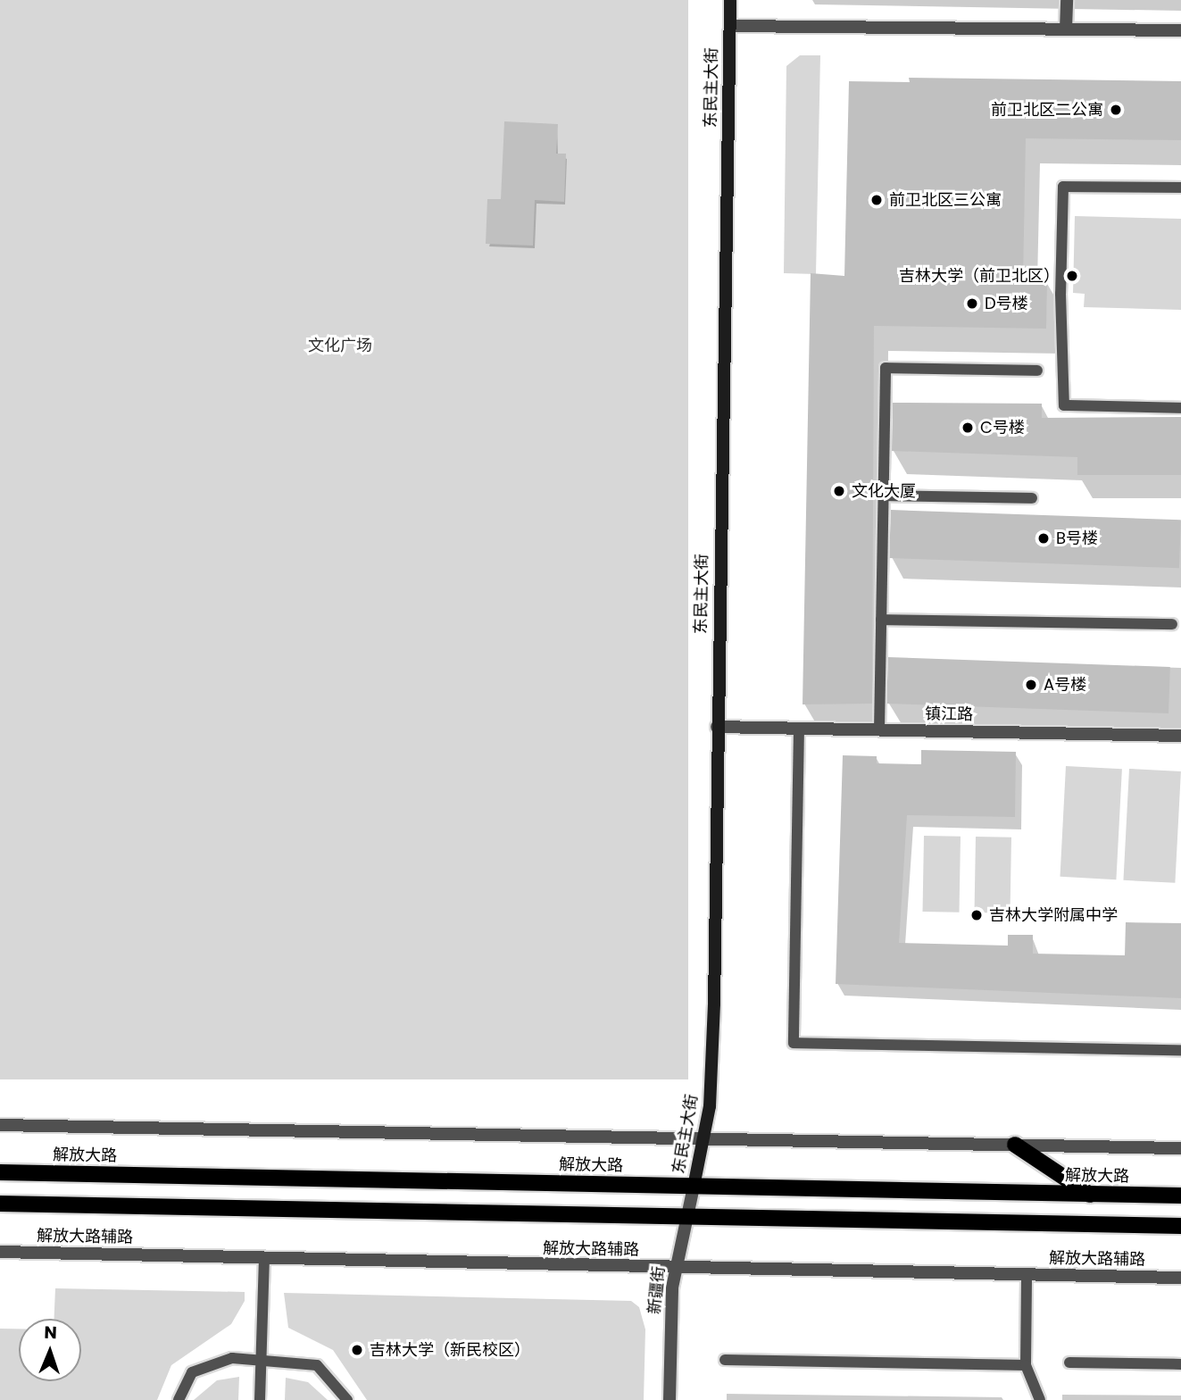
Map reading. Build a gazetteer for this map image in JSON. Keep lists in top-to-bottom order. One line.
{"streets":{"main road":["东民主大街","解放大路"],"street":["镇江路","解放大路辅路","新疆街"]},"crossings":[["东民主大街","镇江路"],["东民主大街","解放大路"],["东民主大街","新疆街"],["解放大路","新疆街"],["解放大路辅路","新疆街"]],"parks":["文化广场"],"places":["前卫北区二公寓","前卫北区三公寓","吉林大学（前卫北区）","D号楼","C号楼","文化大厦","B号楼","A号楼","吉林大学附属中学","吉林大学（新民校区）"],"north":"top"}
